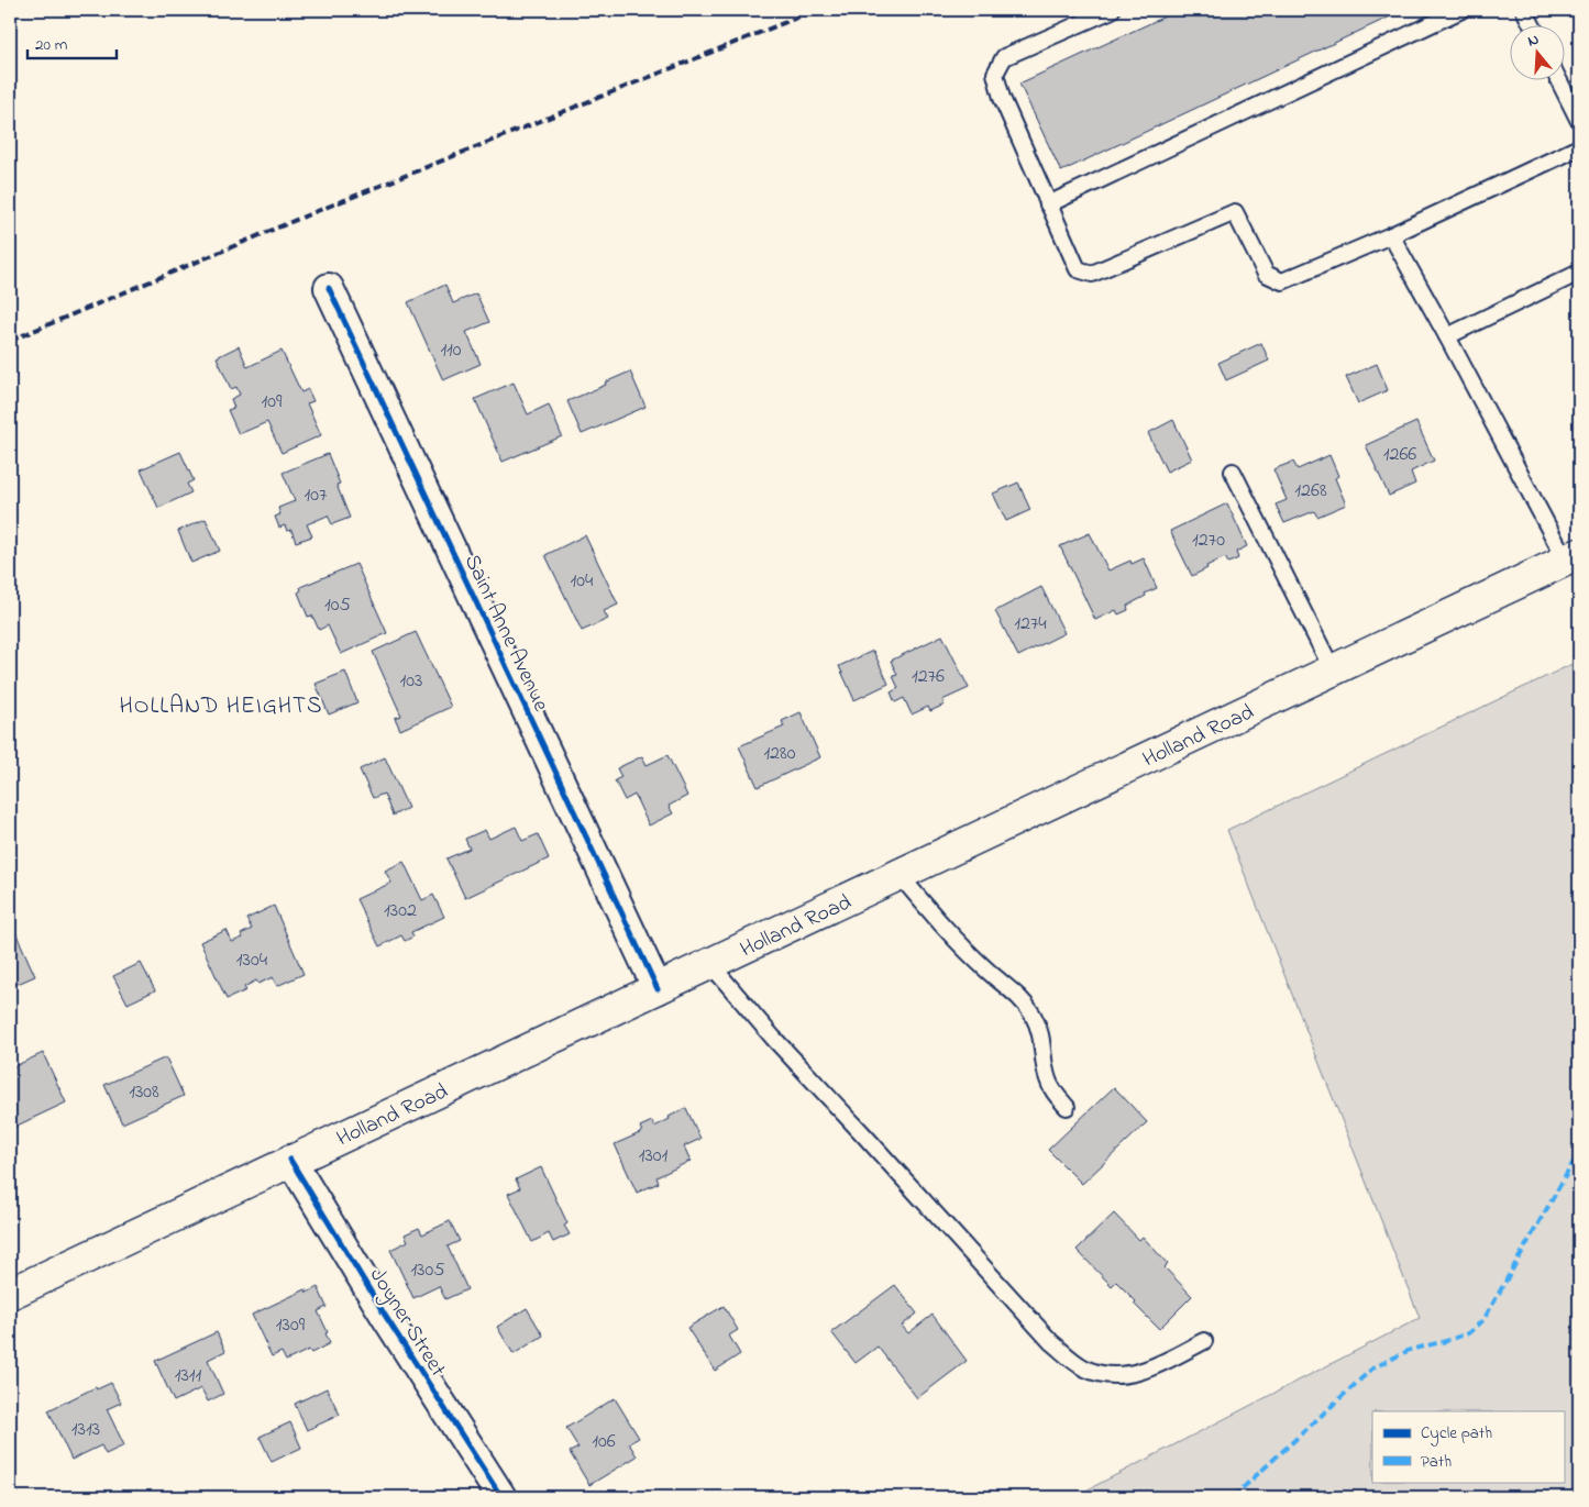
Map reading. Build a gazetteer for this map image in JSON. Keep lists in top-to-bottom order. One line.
{"streets":{"main road":["Holland Road"],"street":["Saint Anne Avenue","Joyner Street"]},"crossings":[["Saint Anne Avenue","Holland Road"],["Holland Road","Joyner Street"]],"districts":["HOLLAND HEIGHTS"],"house_numbers":["110","109","1266","1268","107","1270","104","105","1274","1276","103","1280","1302","1304","1308","1301","1305","1309","1311","1313","106"],"legend":["Cycle path","Path"],"scale_bar":"20 m","north":"top"}
